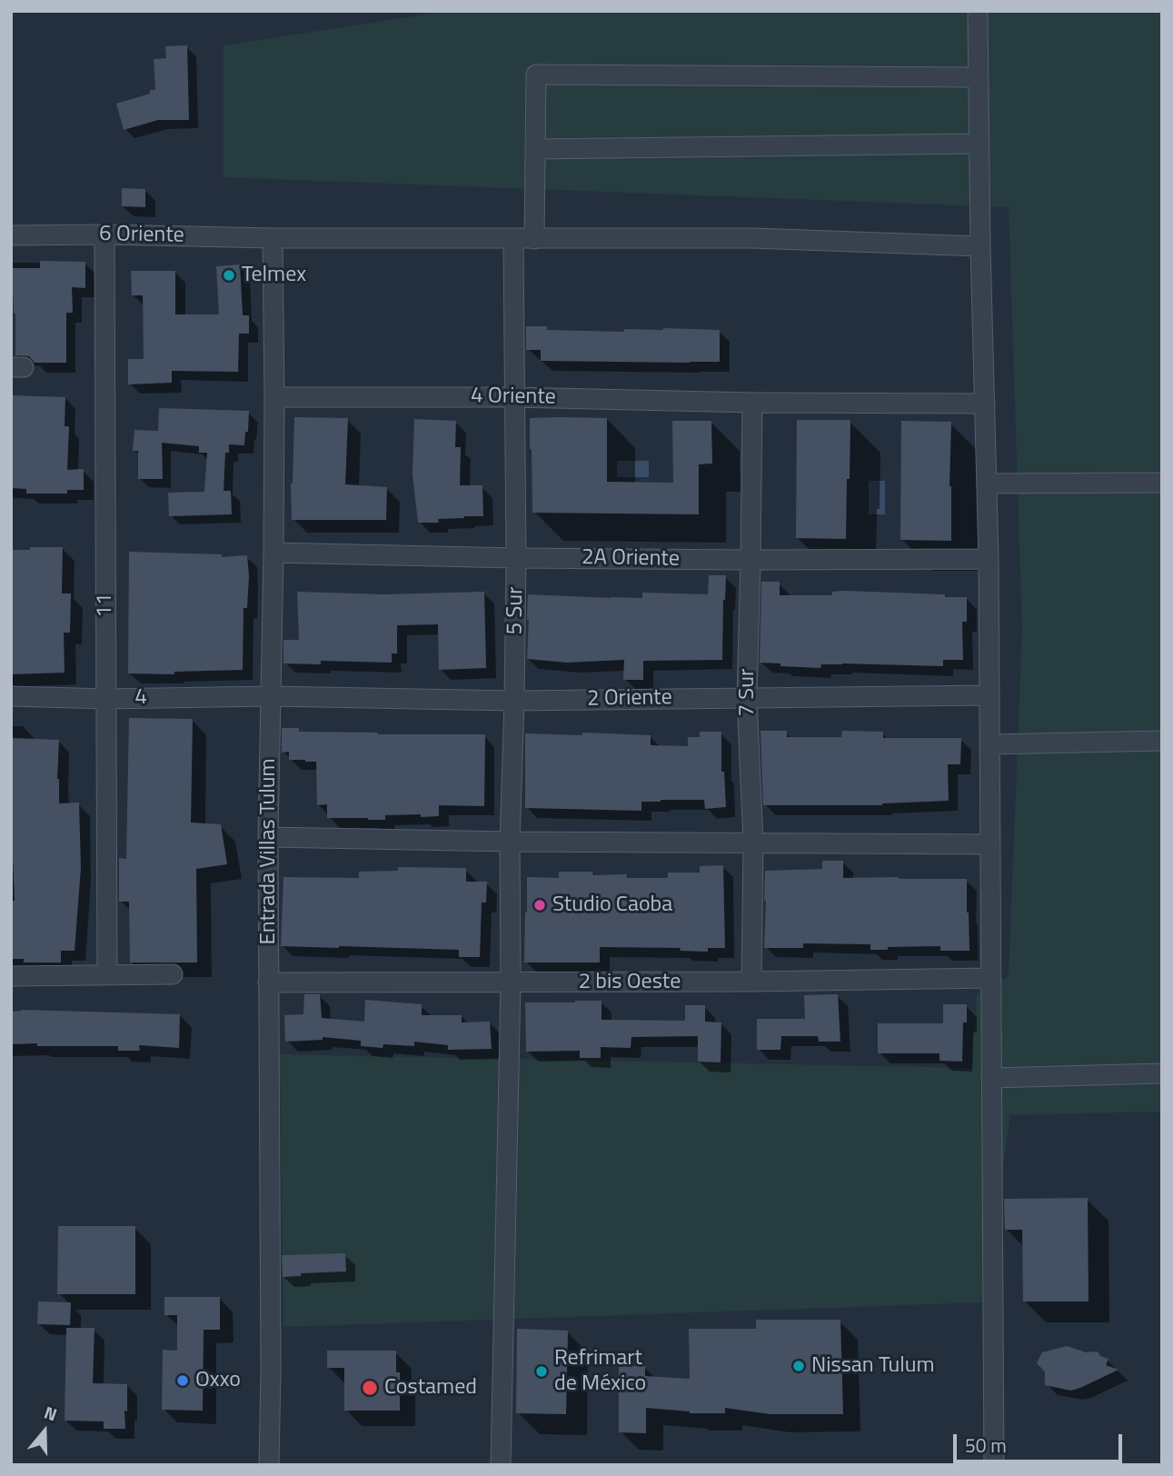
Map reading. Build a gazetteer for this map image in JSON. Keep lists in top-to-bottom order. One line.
{"streets":{"street":["6 Oriente","4 Oriente","2A Oriente","11","5 Sur","7 Sur","4","2 Oriente","Entrada Villas Tulum","2 bis Oeste"]},"crossings":[["6 Oriente","11"],["6 Oriente","5 Sur"],["6 Oriente","Entrada Villas Tulum"],["4 Oriente","5 Sur"],["4 Oriente","7 Sur"],["4 Oriente","Entrada Villas Tulum"],["2A Oriente","5 Sur"],["2A Oriente","7 Sur"],["2A Oriente","Entrada Villas Tulum"],["11","4"],["5 Sur","2 Oriente"],["5 Sur","2 bis Oeste"],["7 Sur","2 Oriente"],["7 Sur","2 bis Oeste"],["4","2 Oriente"],["4","Entrada Villas Tulum"],["2 Oriente","Entrada Villas Tulum"],["Entrada Villas Tulum","2 bis Oeste"]],"places":["Telmex","Studio Caoba","Nissan Tulum","Refrimart de México","Oxxo","Costamed"],"scale_bar":"50 m","north":"top"}
